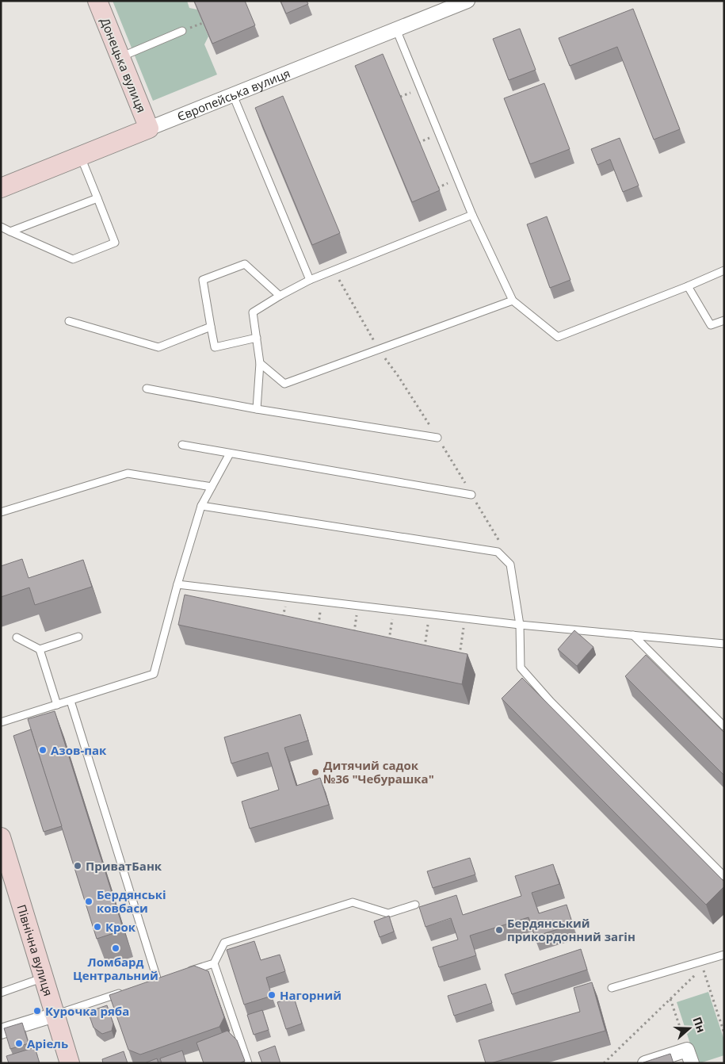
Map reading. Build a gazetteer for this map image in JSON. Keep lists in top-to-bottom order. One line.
{"streets":{"street":["Донецька вулиця","Європейська вулиця","Північна вулиця"]},"crossings":[["Донецька вулиця","Європейська вулиця"]],"places":["Азов-пак","Дитячий садок №36 \"Чебурашка\"","ПриватБанк","Бердянські ковбаси","Крок","Бердянський прикордонний загін","Ломбард Центральний","Нагорний","Курочка ряба","Аріель"],"north":"right"}
